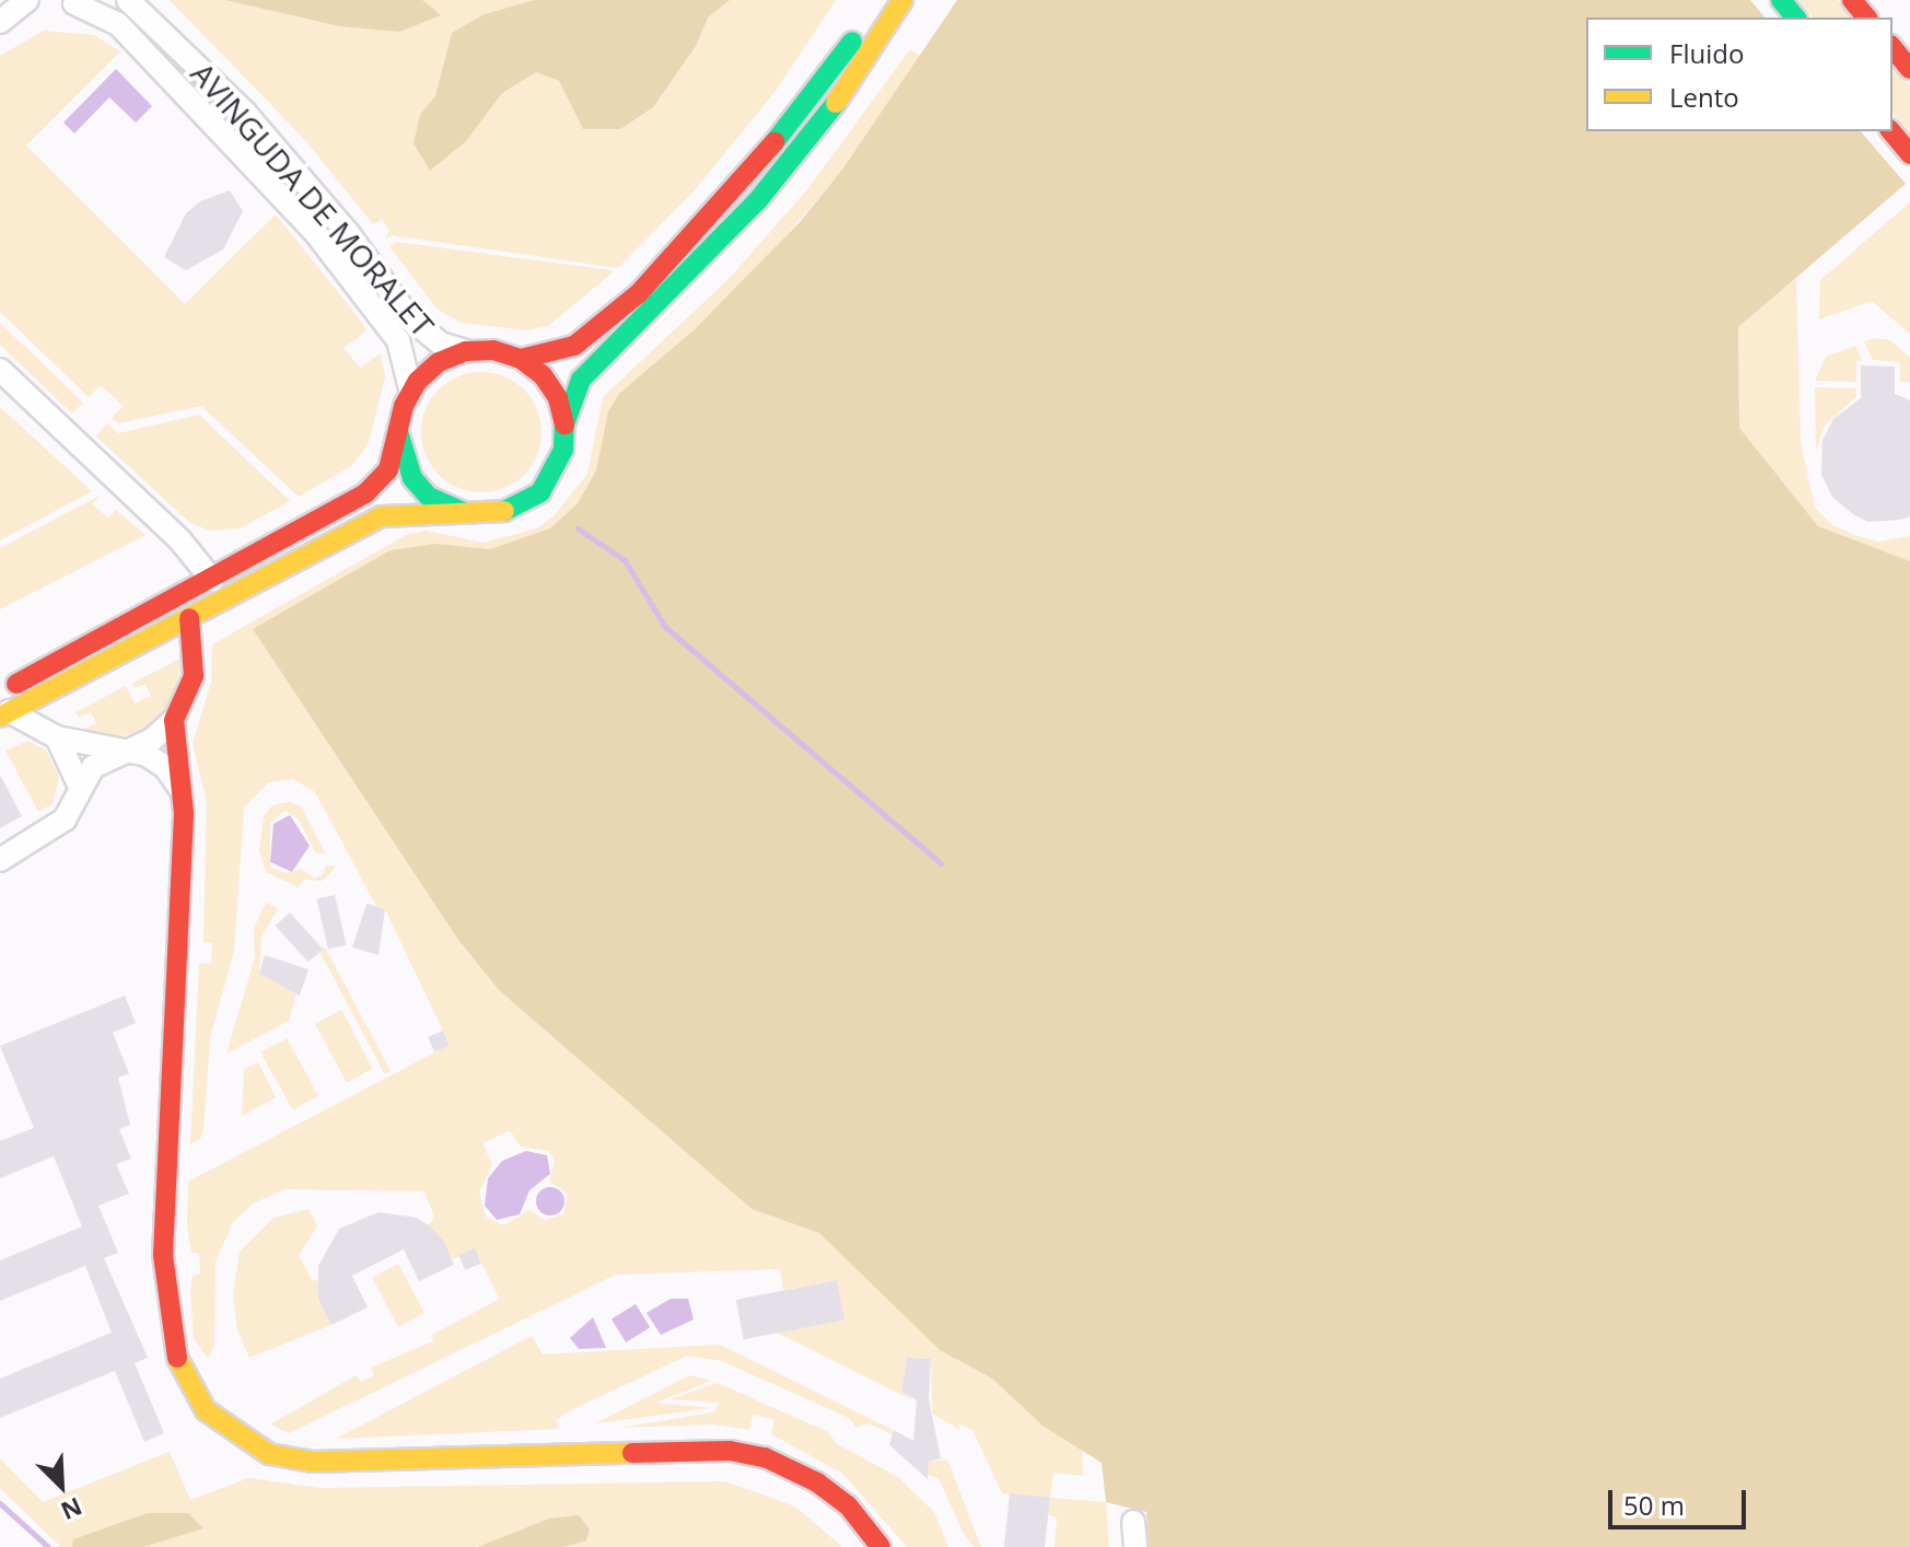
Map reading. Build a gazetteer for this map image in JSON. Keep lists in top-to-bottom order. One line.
{"streets":{"street":["AVINGUDA DE MORALET"]},"legend":["Fluido","Lento"],"scale_bar":"50 m","north":"bottom right"}
